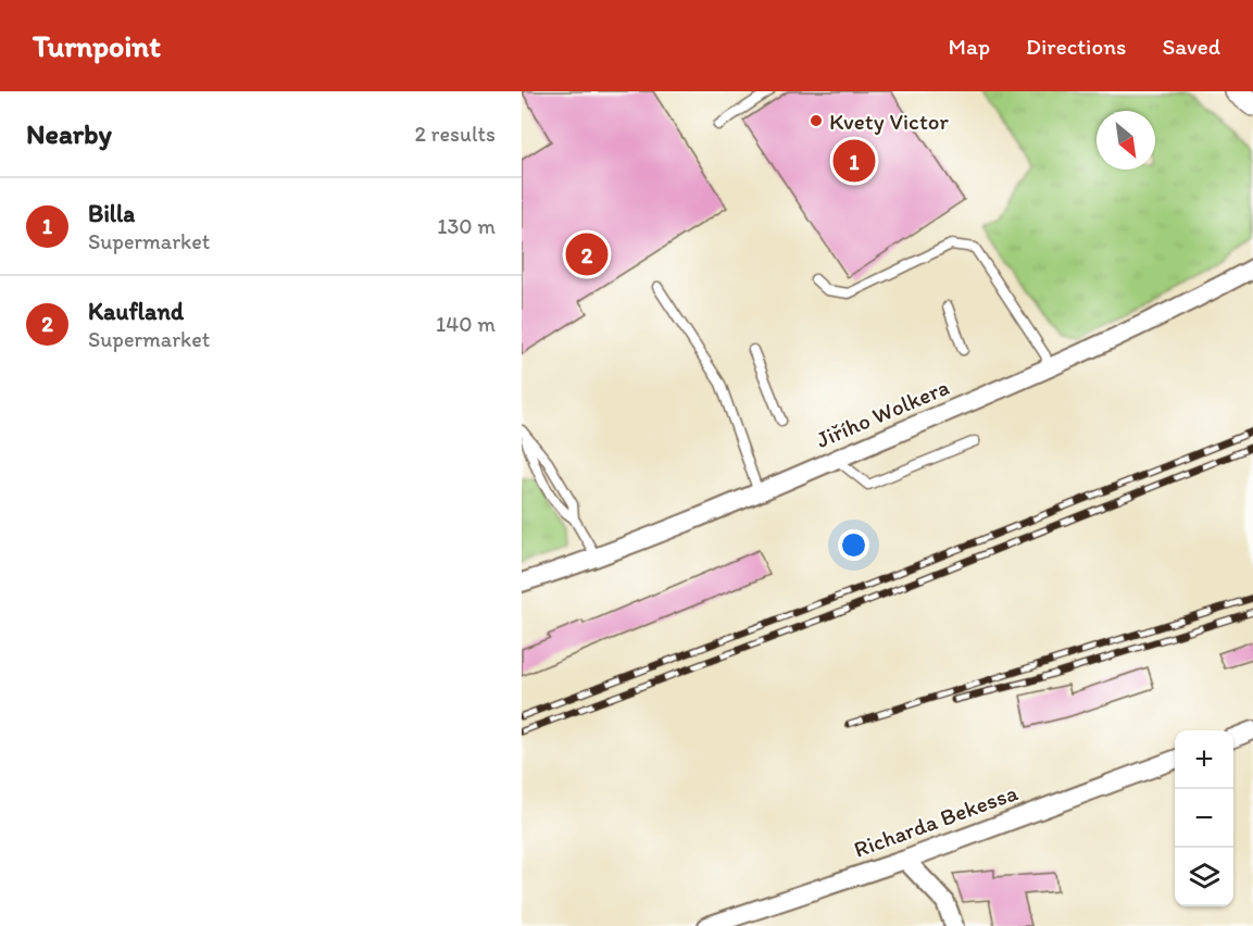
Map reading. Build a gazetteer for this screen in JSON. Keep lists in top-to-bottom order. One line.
{"streets":{"street":["Jiřího Wolkera","Richarda Bekessa"]},"places":["Kvety Victor"],"north":"bottom right","page":{"header":"Turnpoint","nav":["Map","Directions","Saved"],"heading":["Nearby","2 results"],"pins":["1","2"],"list":[{"mark":"1","name":"Billa","note":"Supermarket","value":"130 m"},{"mark":"2","name":"Kaufland","note":"Supermarket","value":"140 m"}],"map_buttons":["+","−"]}}
